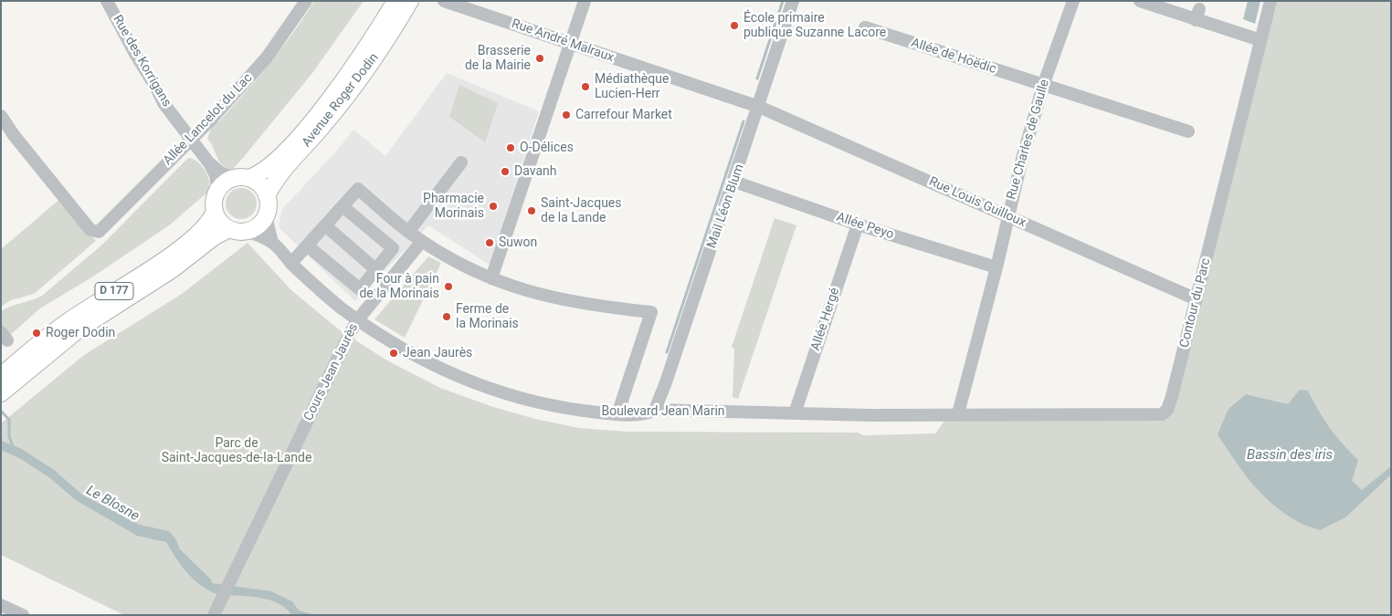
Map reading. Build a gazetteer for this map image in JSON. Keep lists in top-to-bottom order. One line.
{"streets":{"main road":["Avenue Roger Dodin","D 177"],"street":["Rue André Malraux","Allée de Hoëdic","Rue des Korrigans","Allée Lancelot du Lac","Rue Charles de Gaulle","Rue Louis Guilloux","Mail Léon Blum","Allée Peyo","Contour du Parc","Allée Hergé","Cours Jean Jaurès","Boulevard Jean Marin"]},"crossings":[["Rue André Malraux","Rue Louis Guilloux"],["Rue André Malraux","Mail Léon Blum"],["Allée de Hoëdic","Rue Charles de Gaulle"],["Rue des Korrigans","Avenue Roger Dodin"],["Rue des Korrigans","Allée Lancelot du Lac"],["Rue des Korrigans","D 177"],["Rue des Korrigans","Boulevard Jean Marin"],["Avenue Roger Dodin","D 177"],["Avenue Roger Dodin","Boulevard Jean Marin"],["Rue Charles de Gaulle","Rue Louis Guilloux"],["Rue Charles de Gaulle","Allée Peyo"],["Rue Charles de Gaulle","Contour du Parc"],["Rue Charles de Gaulle","Boulevard Jean Marin"],["Rue Louis Guilloux","Mail Léon Blum"],["Rue Louis Guilloux","Contour du Parc"],["Mail Léon Blum","Allée Peyo"],["Mail Léon Blum","Boulevard Jean Marin"],["Allée Peyo","Allée Hergé"],["D 177","Boulevard Jean Marin"],["Contour du Parc","Boulevard Jean Marin"],["Allée Hergé","Boulevard Jean Marin"],["Cours Jean Jaurès","Boulevard Jean Marin"]],"water":["Bassin des iris","Le Blosne"],"parks":["Parc de Saint-Jacques-de-la-Lande"],"places":["École primaire publique Suzanne Lacore","Brasserie de la Mairie","Médiathèque Lucien-Herr","Carrefour Market","O-Délices","Davanh","Pharmacie Morinais","Saint-Jacques de la Lande","Suwon","Four à pain de la Morinais","Ferme de la Morinais","Roger Dodin","Jean Jaurès"]}
